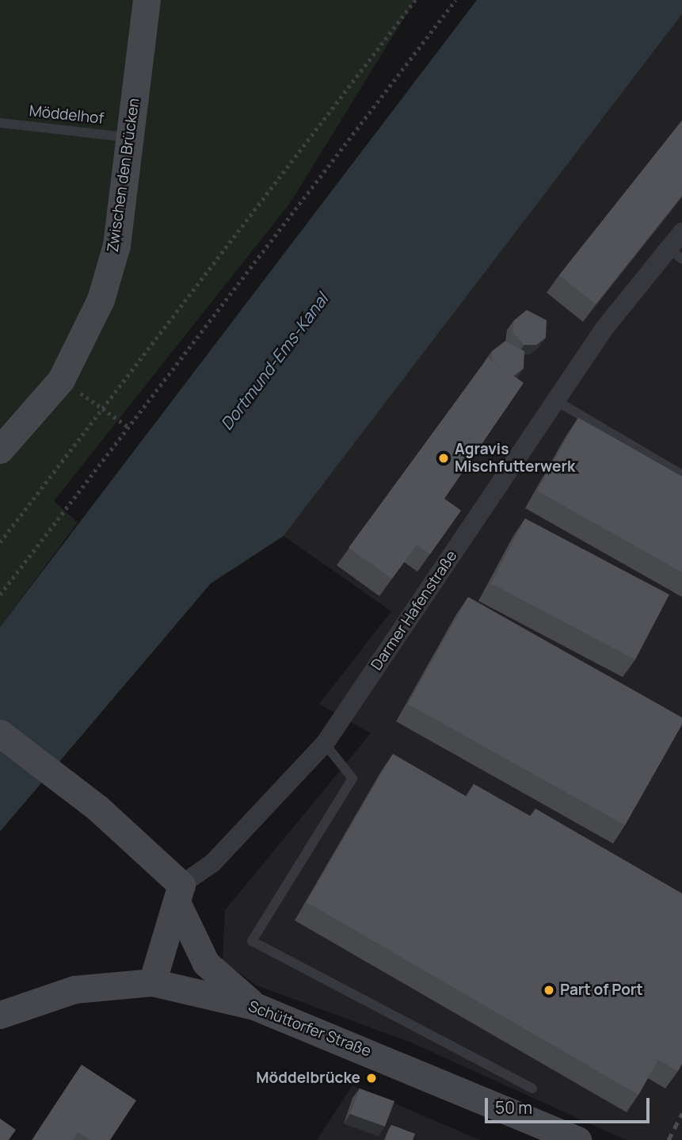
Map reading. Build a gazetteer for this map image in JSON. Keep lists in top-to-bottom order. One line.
{"streets":{"street":["Zwischen den Brücken","Darmer Hafenstraße","Schüttorfer Straße"],"lane":["Möddelhof"]},"crossings":[["Möddelhof","Zwischen den Brücken"]],"water":["Dortmund-Ems-Kanal"],"places":["Agravis Mischfutterwerk","Part of Port","Möddelbrücke"],"scale_bar":"50 m"}
